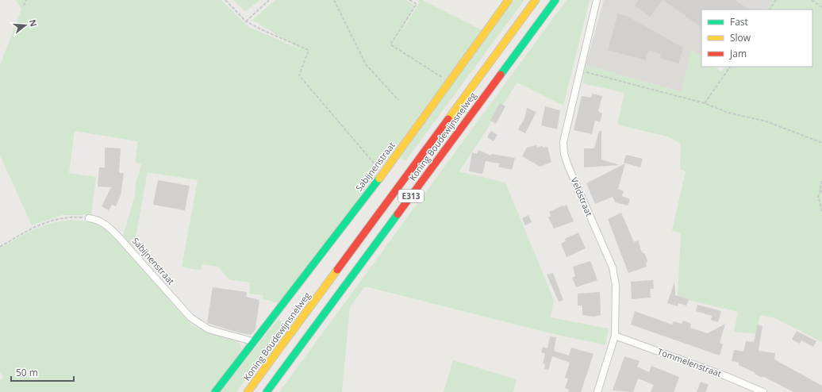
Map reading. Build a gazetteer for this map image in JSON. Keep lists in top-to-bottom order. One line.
{"streets":{"main road":["Koning Boudewijnsnelweg","Sabijnenstraat","E313"],"street":["Veldstraat","Tommelenstraat"]},"crossings":[["Veldstraat","Tommelenstraat"]],"legend":["Fast","Slow","Jam"],"scale_bar":"50 m","north":"right"}
